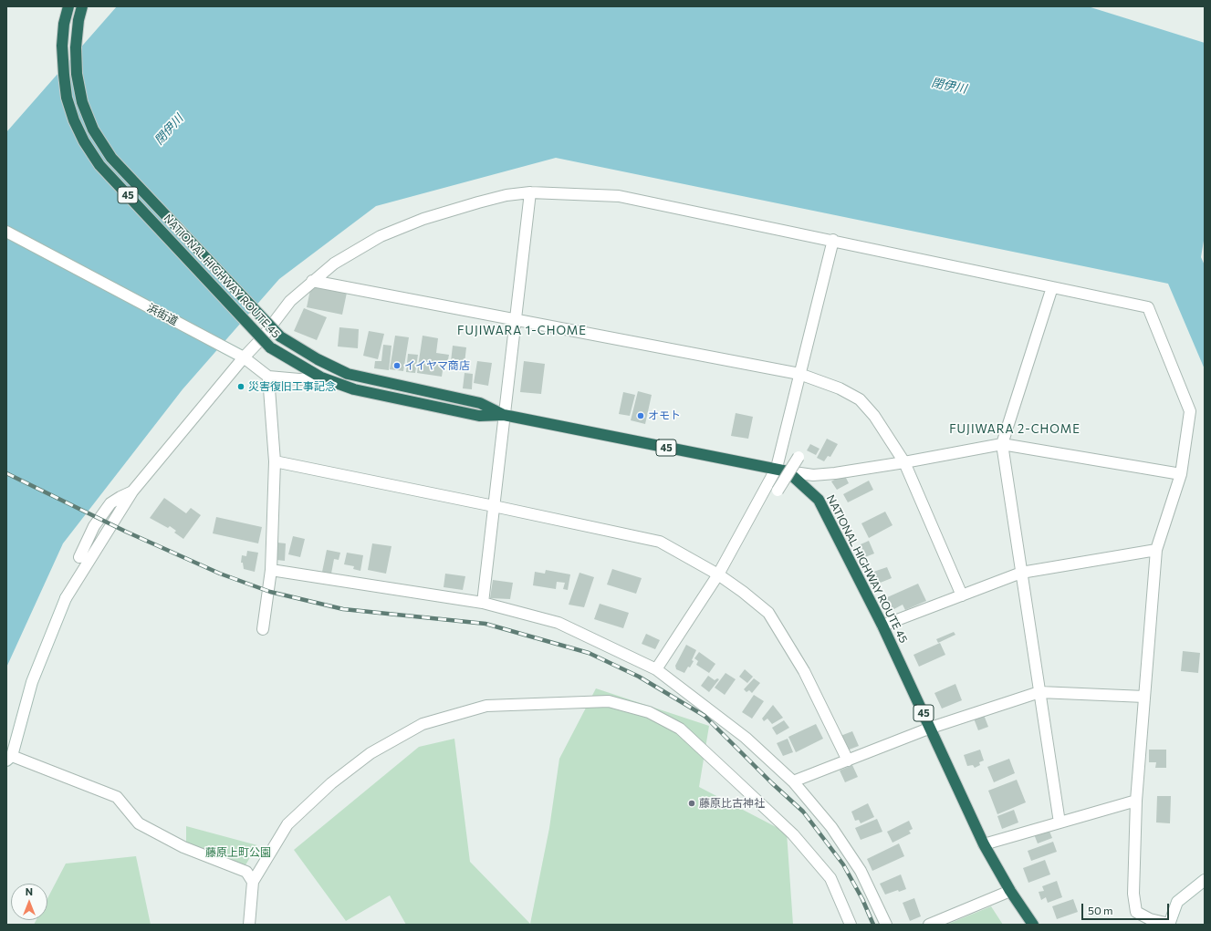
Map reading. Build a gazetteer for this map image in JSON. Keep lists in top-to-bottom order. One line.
{"streets":{"highway":["45","NATIONAL HIGHWAY ROUTE 45"],"street":["浜街道"]},"districts":["FUJIWARA 1-CHOME","FUJIWARA 2-CHOME"],"water":["閉伊川"],"parks":["藤原上町公園"],"places":["イイヤマ商店","災害復旧工事記念","オモト","藤原比古神社"],"scale_bar":"50 m","north":"top"}
